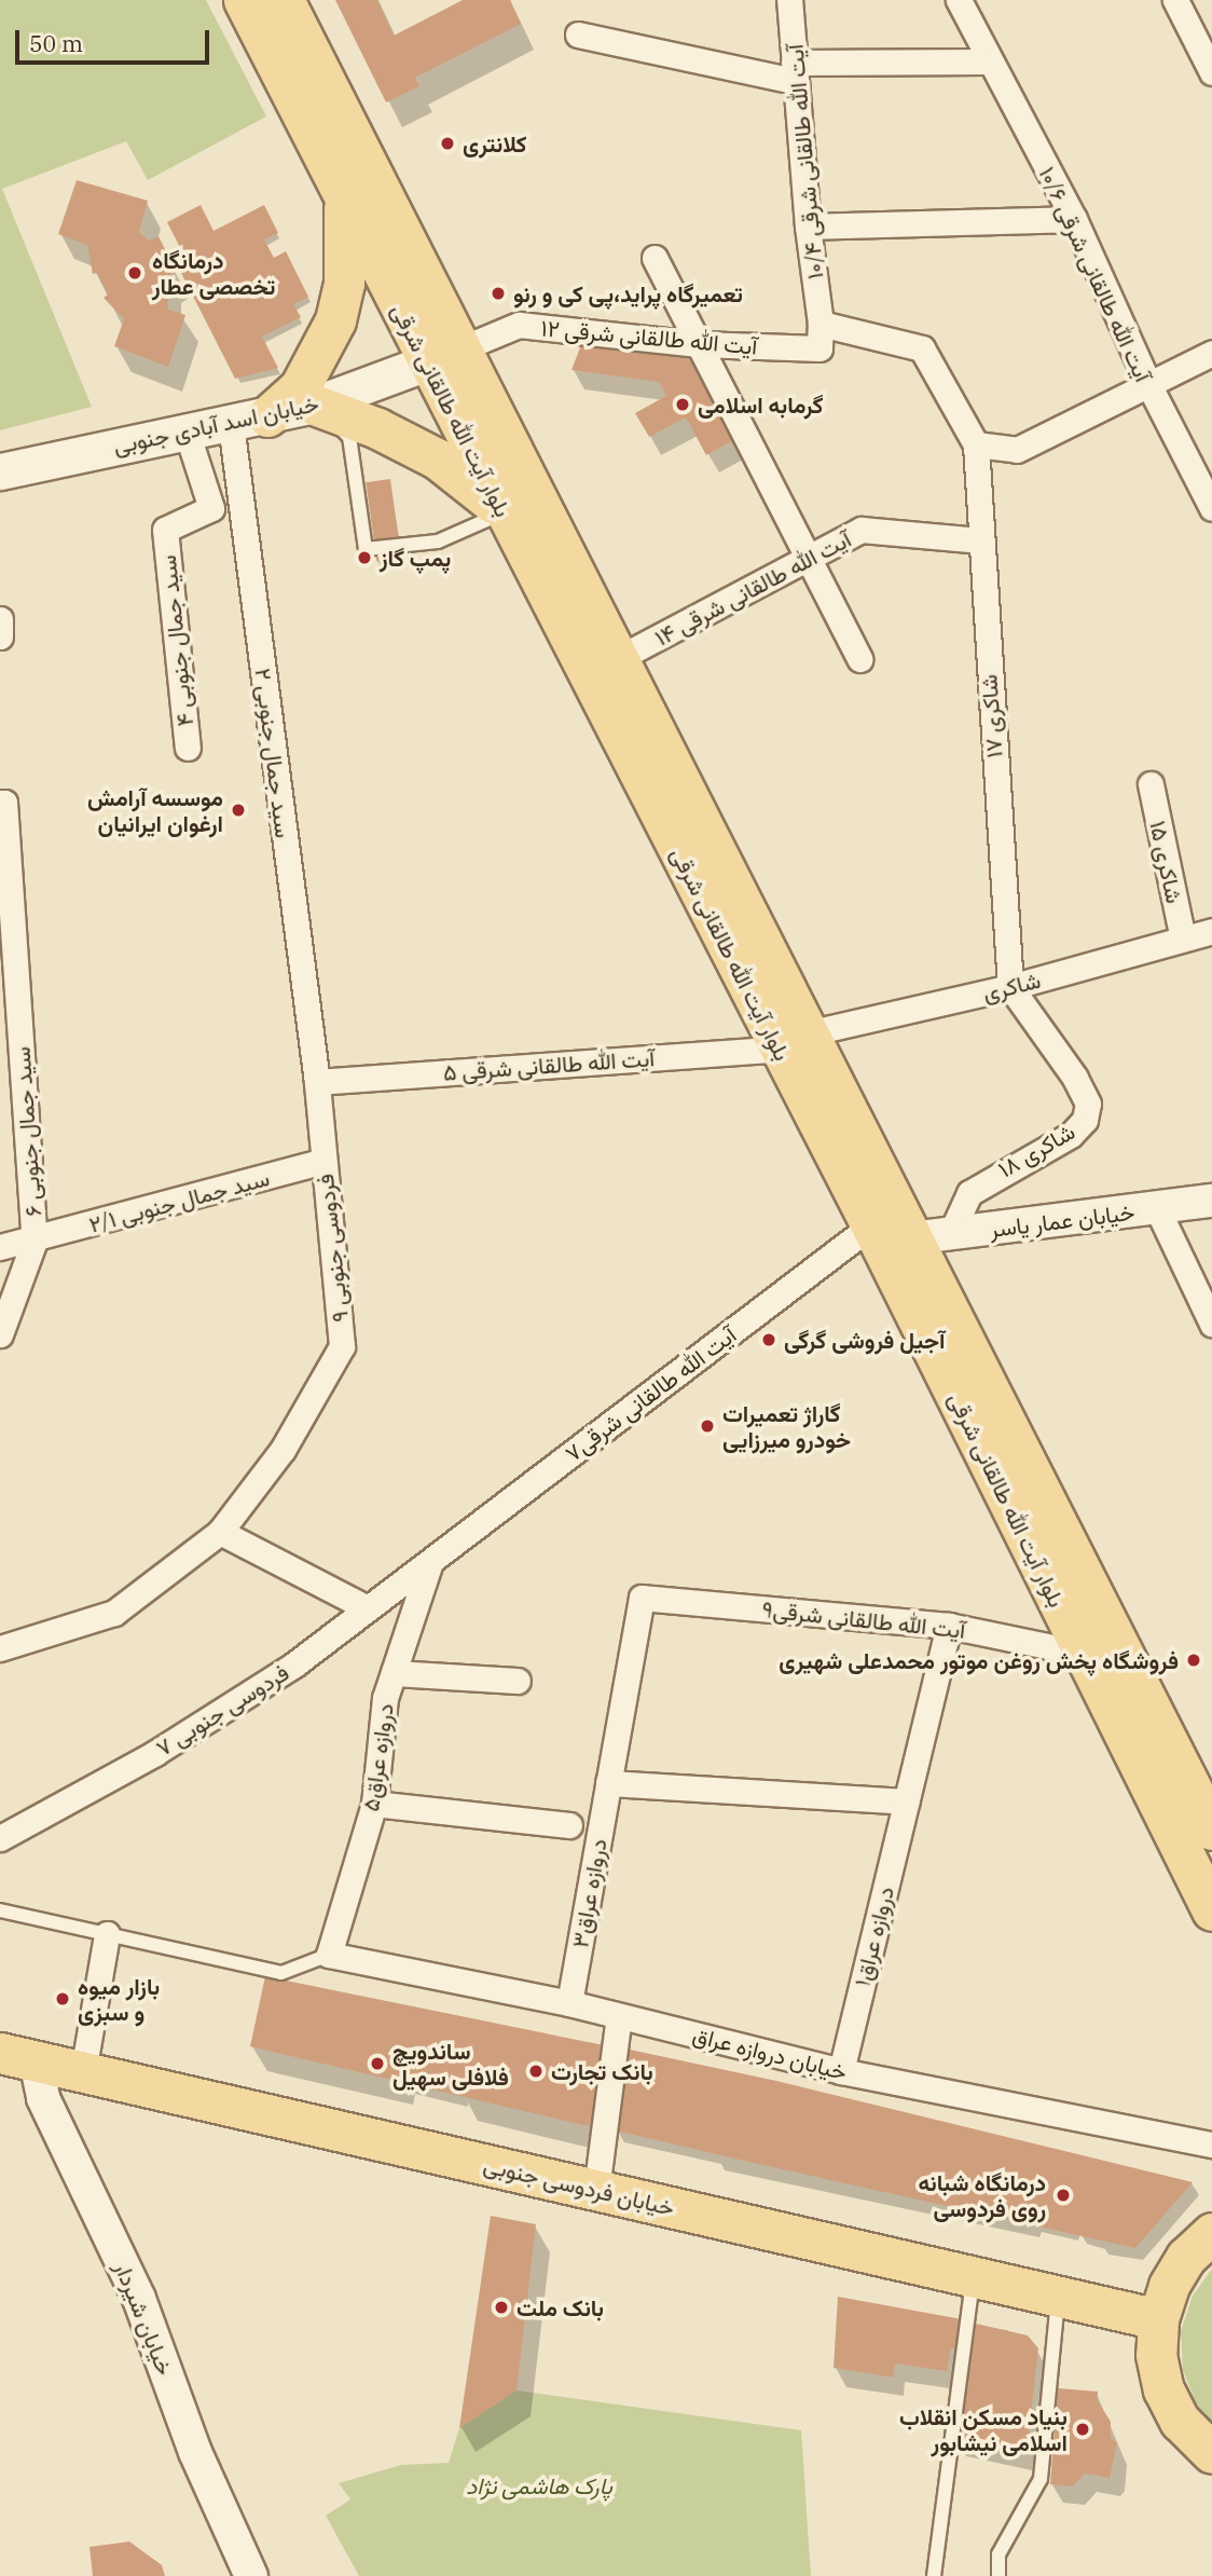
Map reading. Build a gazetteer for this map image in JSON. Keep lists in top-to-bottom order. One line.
{"streets":{"main road":["بلوار آیت الله طالقانی شرقی","خیابان اسد آبادی جنوبی","خیابان فردوسی جنوبی"],"street":["آیت الله طالقانی شرقی ۱۰/۴","آیت الله طالقانی شرقی ۱۰/۶","آیت الله طالقانی شرقی ۱۲","آیت الله طالقانی شرقی ۱۴","سید جمال جنوبی ۴","شاکری ۱۷","سید جمال جنوبی ۲","شاکری ۱۵","شاکری","آیت الله طالقانی شرقی ۵","سید جمال جنوبی ۶","شاکری ۱۸","سید جمال جنوبی ۲/۱","خیابان عمار یاسر","فردوسی جنوبی ۹","آیت الله طالقانی شرقی۷","آیت الله طالقانی شرقی۹","فردوسی جنوبی ۷","دروازه عراق۵","دروازه عراق۳","دروازه عراق۱","خیابان دروازه عراق","خیابان شیردار"]},"crossings":[["آیت الله طالقانی شرقی ۱۰/۴","آیت الله طالقانی شرقی ۱۲"],["آیت الله طالقانی شرقی ۱۲","بلوار آیت الله طالقانی شرقی"],["آیت الله طالقانی شرقی ۱۲","خیابان اسد آبادی جنوبی"],["بلوار آیت الله طالقانی شرقی","خیابان اسد آبادی جنوبی"],["بلوار آیت الله طالقانی شرقی","آیت الله طالقانی شرقی ۱۴"],["بلوار آیت الله طالقانی شرقی","شاکری"],["بلوار آیت الله طالقانی شرقی","آیت الله طالقانی شرقی ۵"],["بلوار آیت الله طالقانی شرقی","خیابان عمار یاسر"],["بلوار آیت الله طالقانی شرقی","آیت الله طالقانی شرقی۷"],["بلوار آیت الله طالقانی شرقی","آیت الله طالقانی شرقی۹"],["خیابان اسد آبادی جنوبی","سید جمال جنوبی ۴"],["خیابان اسد آبادی جنوبی","سید جمال جنوبی ۲"],["آیت الله طالقانی شرقی ۱۴","شاکری ۱۷"],["شاکری ۱۷","شاکری"],["شاکری ۱۷","شاکری ۱۸"],["سید جمال جنوبی ۲","آیت الله طالقانی شرقی ۵"],["سید جمال جنوبی ۲","فردوسی جنوبی ۹"],["شاکری ۱۵","شاکری"],["شاکری","آیت الله طالقانی شرقی ۵"],["شاکری","شاکری ۱۸"],["آیت الله طالقانی شرقی ۵","فردوسی جنوبی ۹"],["سید جمال جنوبی ۶","سید جمال جنوبی ۲/۱"],["شاکری ۱۸","خیابان عمار یاسر"],["سید جمال جنوبی ۲/۱","فردوسی جنوبی ۹"],["آیت الله طالقانی شرقی۷","فردوسی جنوبی ۷"],["آیت الله طالقانی شرقی۷","دروازه عراق۵"],["آیت الله طالقانی شرقی۹","دروازه عراق۳"],["آیت الله طالقانی شرقی۹","دروازه عراق۱"],["فردوسی جنوبی ۷","دروازه عراق۵"],["دروازه عراق۵","خیابان دروازه عراق"],["دروازه عراق۳","خیابان دروازه عراق"],["دروازه عراق۱","خیابان دروازه عراق"],["خیابان فردوسی جنوبی","خیابان شیردار"]],"parks":["پارک هاشمی نژاد"],"places":["کلانتری","درمانگاه تخصصی عطار","تعمیرگاه پراید،پی کی و رنو","گرمابه اسلامی","پمپ گاز","موسسه آرامش ارغوان ایرانیان","آجیل فروشی گرگی","گاراژ تعمیرات خودرو میرزایی","فروشگاه پخش روغن موتور محمدعلی شهیری","بازار میوه و سبزی","ساندویچ فلافلی سهیل","بانک تجارت","درمانگاه شبانه روی فردوسی","بانک ملت","بنیاد مسکن انقلاب اسلامی نیشابور"],"scale_bar":"50 m"}
